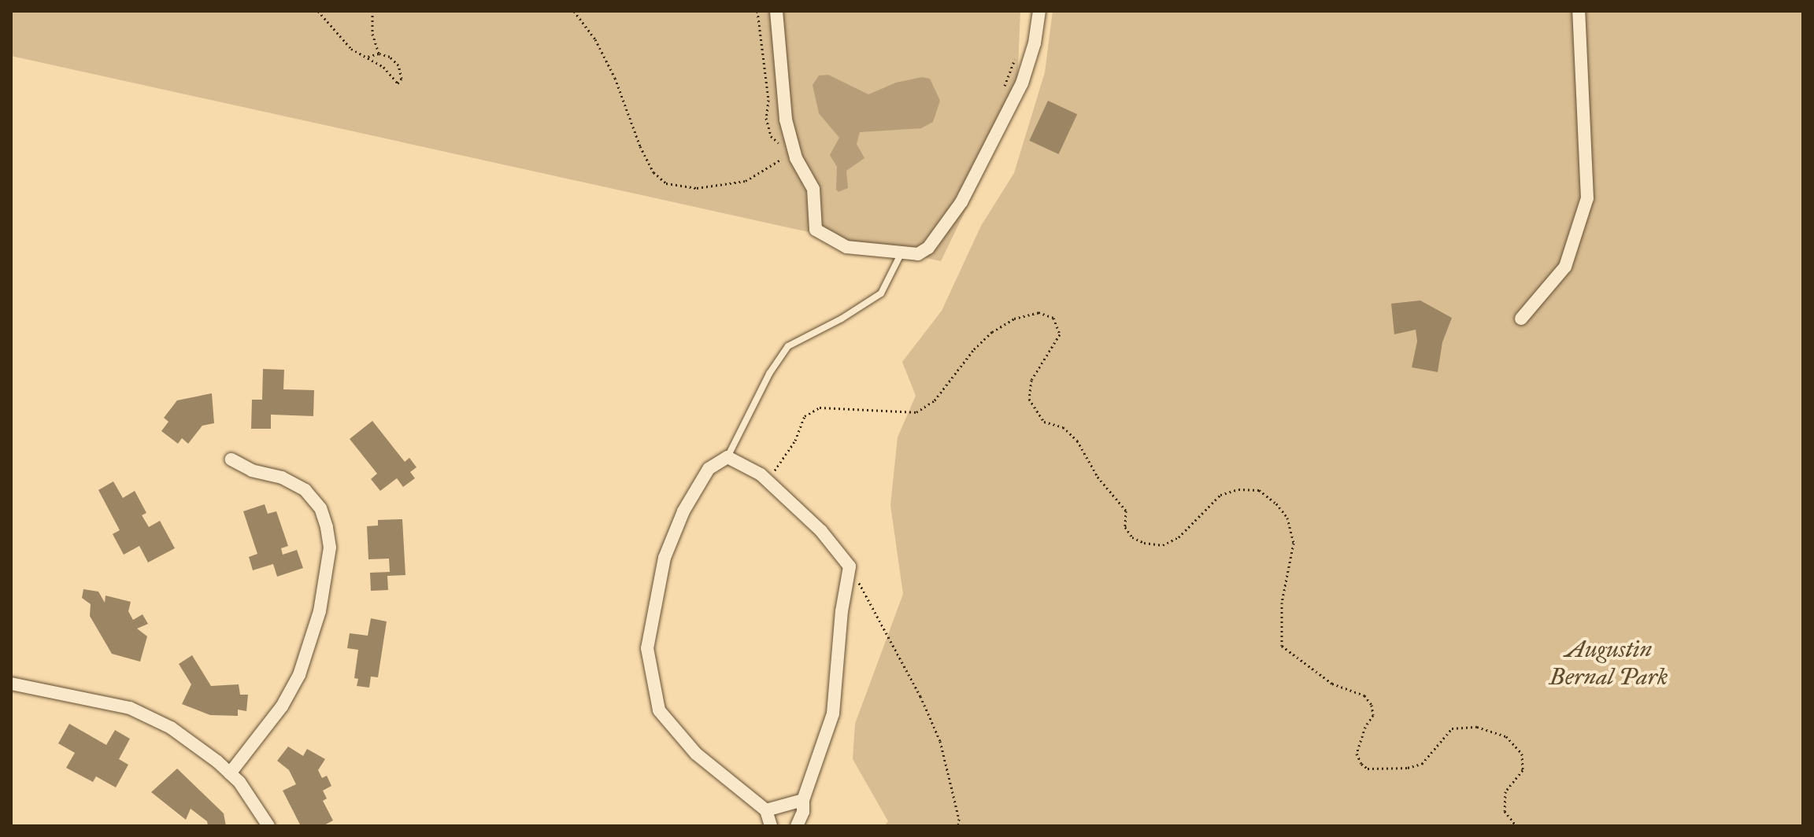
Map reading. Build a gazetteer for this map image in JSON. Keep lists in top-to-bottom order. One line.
{"parks":["Augustin Bernal Park"]}
